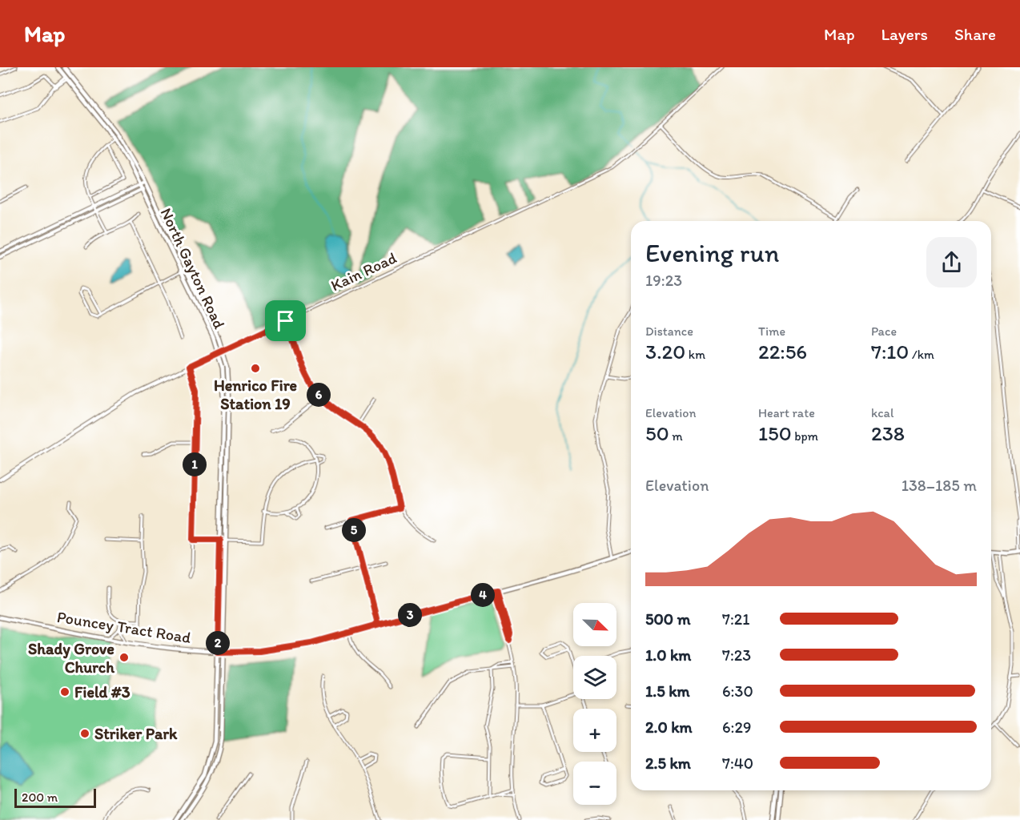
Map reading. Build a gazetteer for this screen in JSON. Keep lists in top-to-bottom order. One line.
{"streets":{"main road":["North Gayton Road","Pouncey Tract Road"],"street":["Kain Road"]},"crossings":[["North Gayton Road","Kain Road"],["North Gayton Road","Pouncey Tract Road"]],"places":["Henrico Fire Station 19","Shady Grove Church","Field #3","Striker Park"],"scale_bar":"200 m","north":"bottom right","page":{"header":"Map","nav":["Map","Layers","Share"],"heading":["Evening run","19:23"],"stats":[["Distance","3.20 km"],["Time","22:56"],["Pace","7:10 /km"],["Elevation","50 m"],["Heart rate","150 bpm"],["kcal","238"]],"pins":["6","1","5","4","3","2"],"chart":["Elevation","138–185 m"],"list":[{"name":"500 m","note":"7:21"},{"name":"1.0 km","note":"7:23"},{"name":"1.5 km","note":"6:30"},{"name":"2.0 km","note":"6:29"},{"name":"2.5 km","note":"7:40"}],"map_buttons":["+","−"],"scale":"200 m"}}
